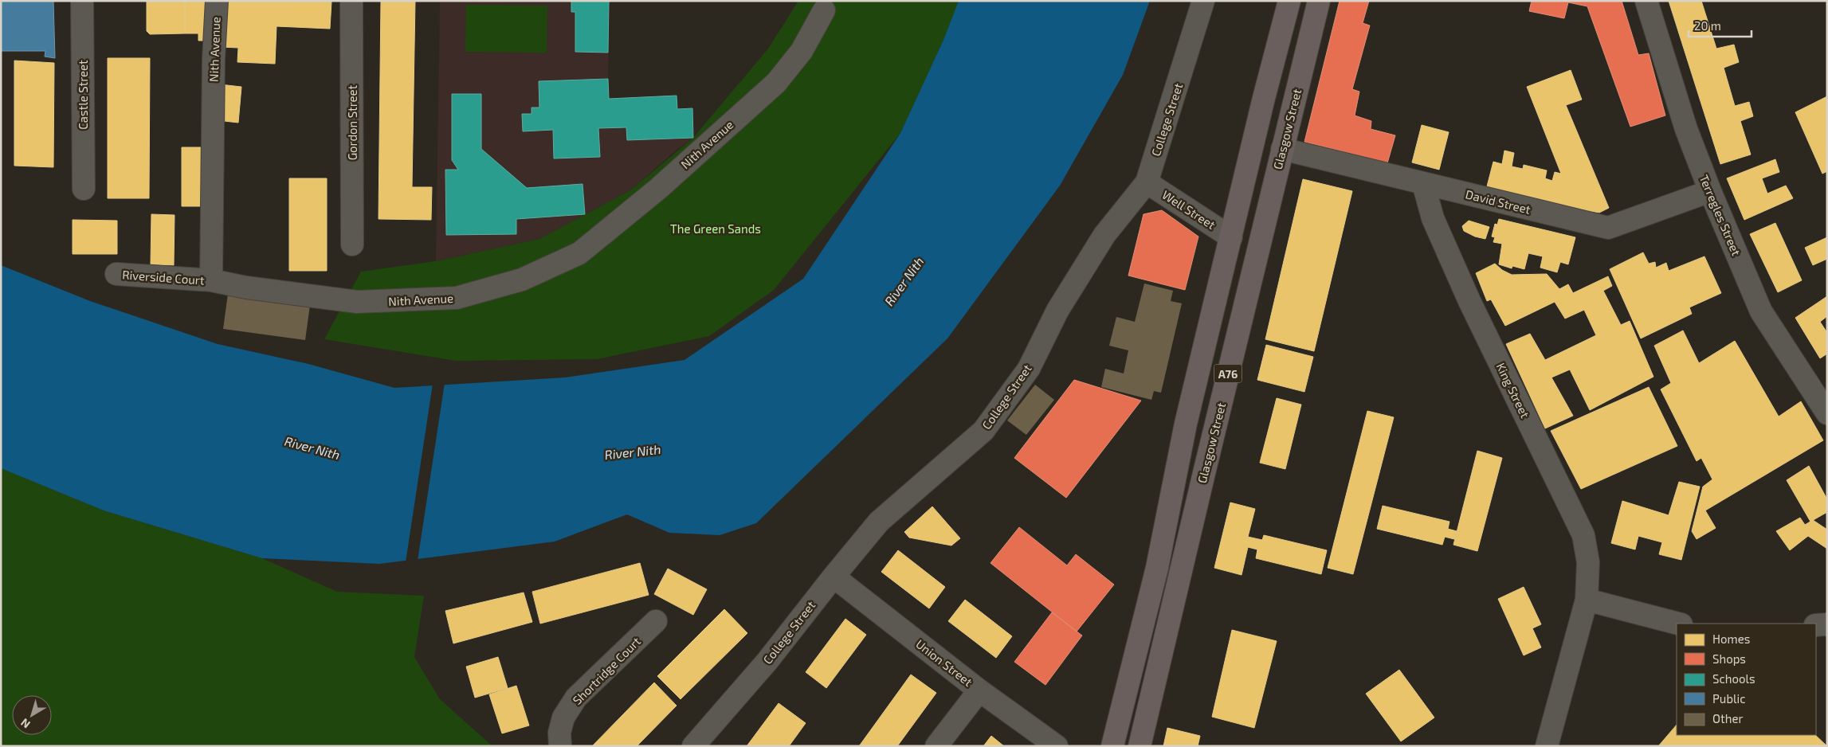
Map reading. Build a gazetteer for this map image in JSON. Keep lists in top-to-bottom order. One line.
{"streets":{"main road":["Glasgow Street","A76"],"street":["Nith Avenue","Castle Street","College Street","Gordon Street","David Street","Well Street","Terregles Street","Riverside Court","King Street","Union Street","Shortridge Court"]},"crossings":[["Nith Avenue","Riverside Court"],["College Street","Well Street"],["College Street","Union Street"],["Glasgow Street","David Street"],["David Street","Terregles Street"],["David Street","King Street"],["Well Street","A76"]],"water":["River Nith"],"parks":["The Green Sands"],"legend":["Homes","Shops","Schools","Public","Other"],"scale_bar":"20 m","north":"bottom left"}
